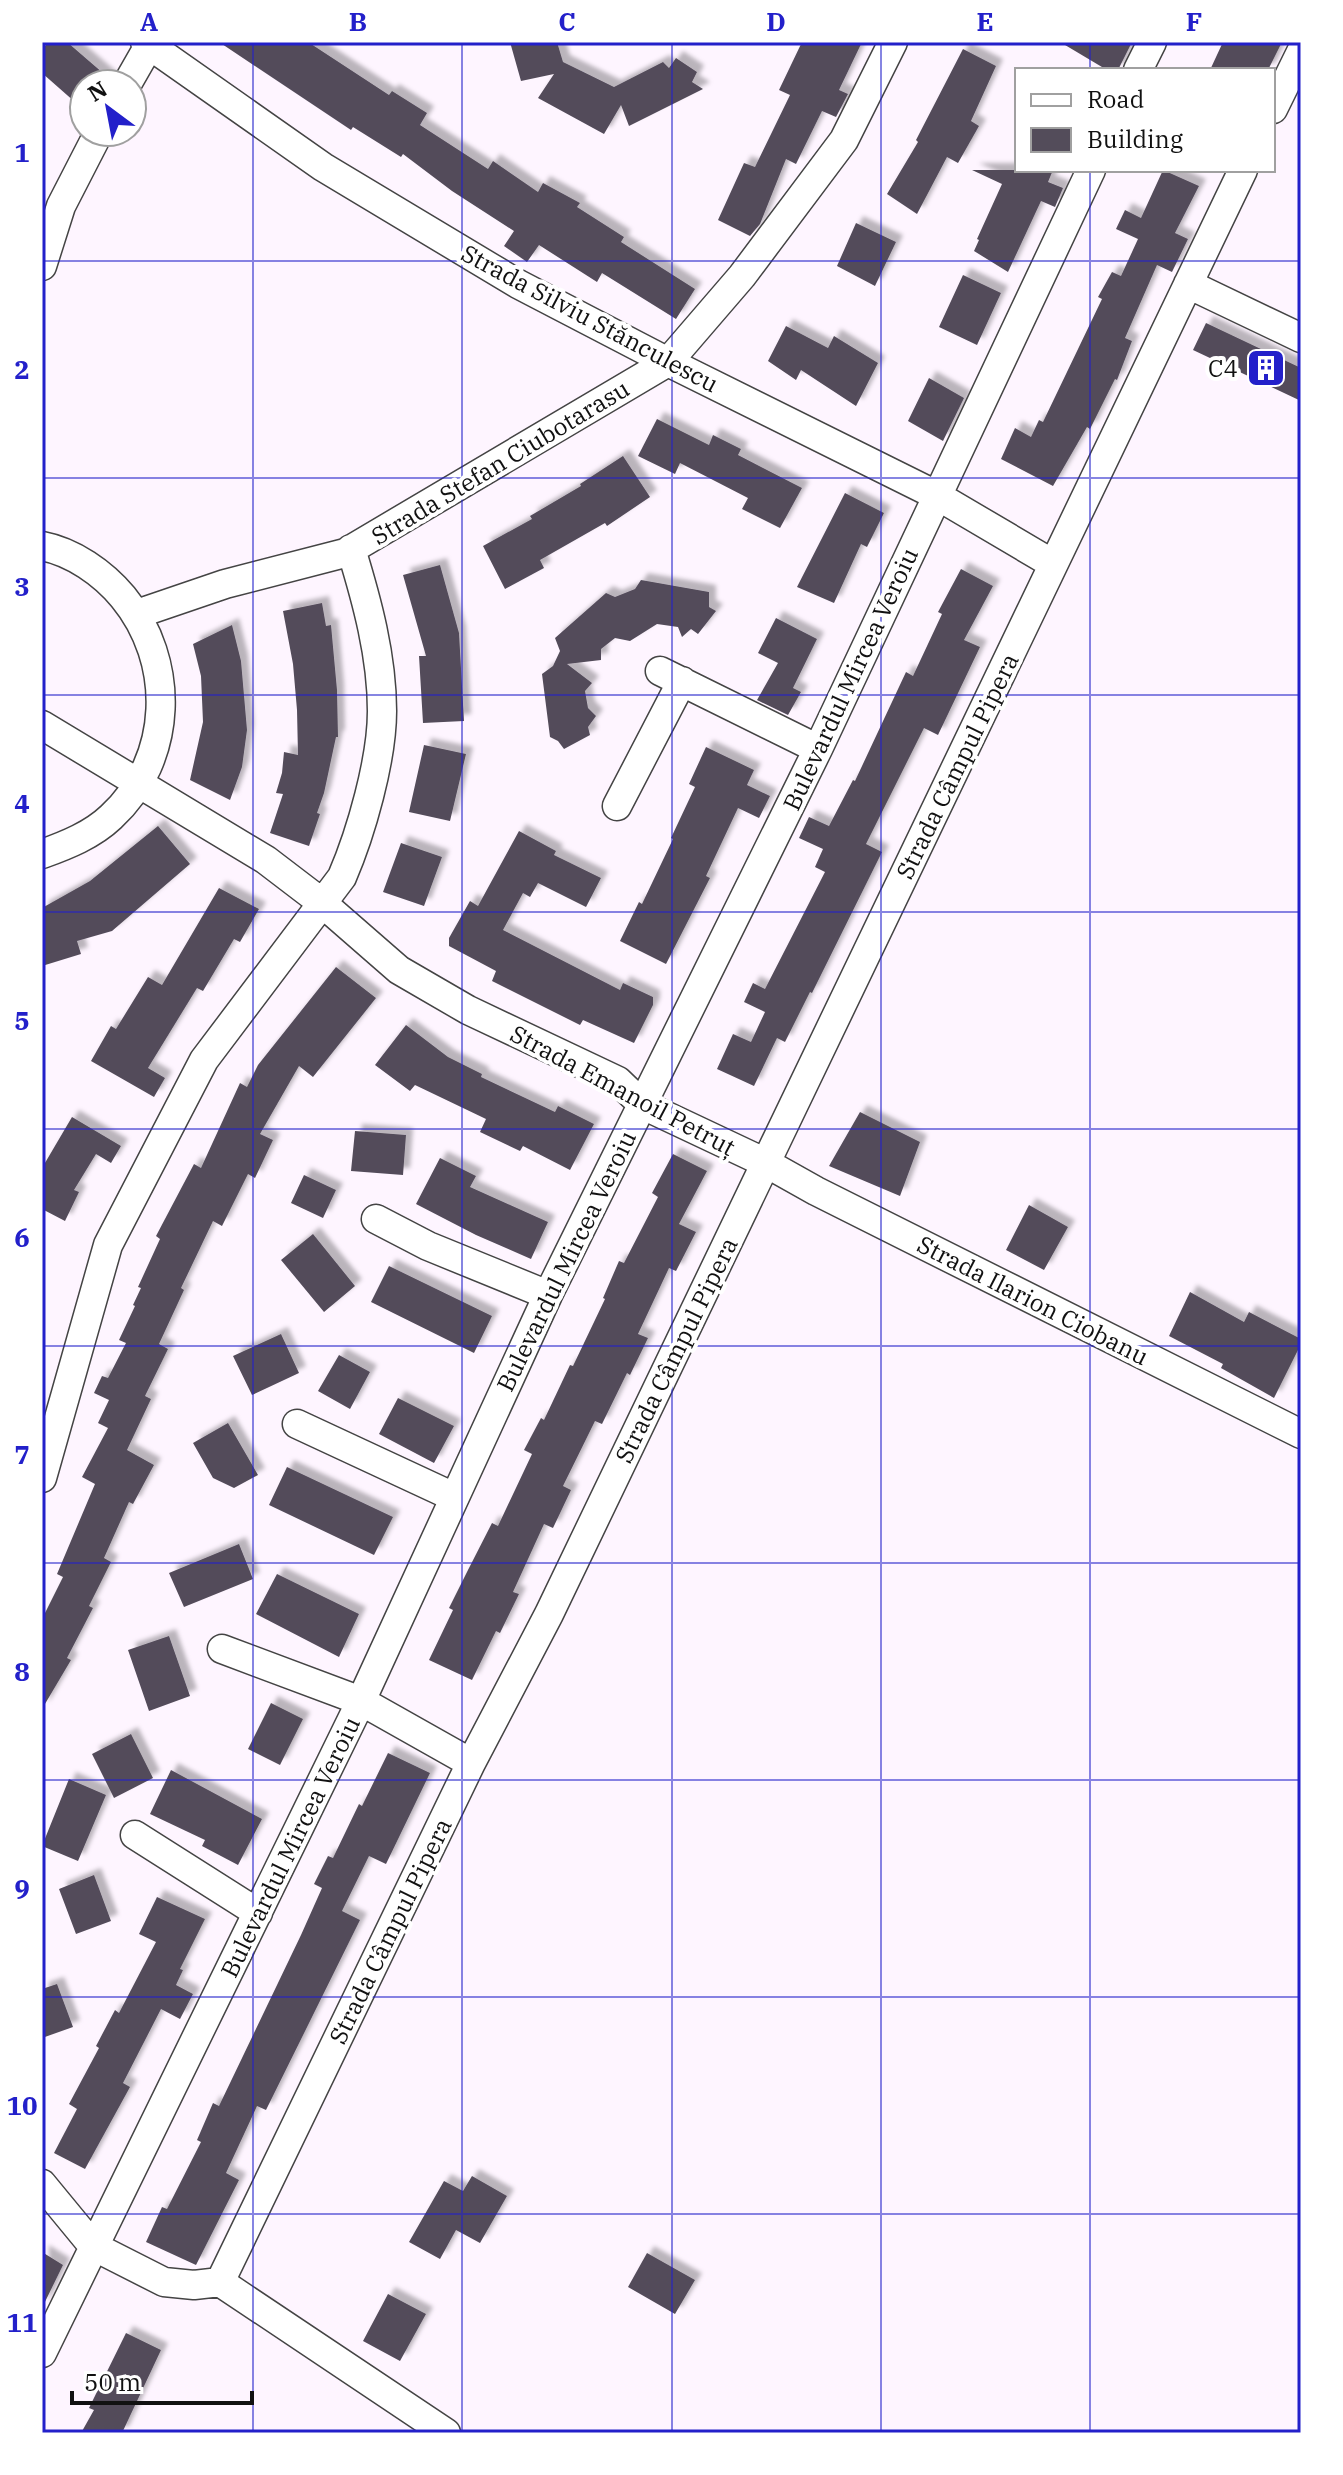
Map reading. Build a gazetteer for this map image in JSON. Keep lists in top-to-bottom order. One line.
{"streets":{"street":["Strada Silviu Stănculescu","Strada Stefan Ciubotarasu","Bulevardul Mircea Veroiu","Strada Câmpul Pipera","Strada Emanoil Petruț","Strada Ilarion Ciobanu"]},"crossings":[["Strada Silviu Stănculescu","Strada Stefan Ciubotarasu"],["Strada Silviu Stănculescu","Bulevardul Mircea Veroiu"],["Strada Silviu Stănculescu","Strada Câmpul Pipera"],["Bulevardul Mircea Veroiu","Strada Emanoil Petruț"],["Strada Câmpul Pipera","Strada Emanoil Petruț"],["Strada Câmpul Pipera","Strada Ilarion Ciobanu"],["Strada Emanoil Petruț","Strada Ilarion Ciobanu"]],"places":{"building":["C4"]},"legend":["Road","Building"],"scale_bar":"50 m","north":"top left","grid":{"columns":["A","B","C","D","E","F"],"rows":["1","2","3","4","5","6","7","8","9","10","11"]}}
